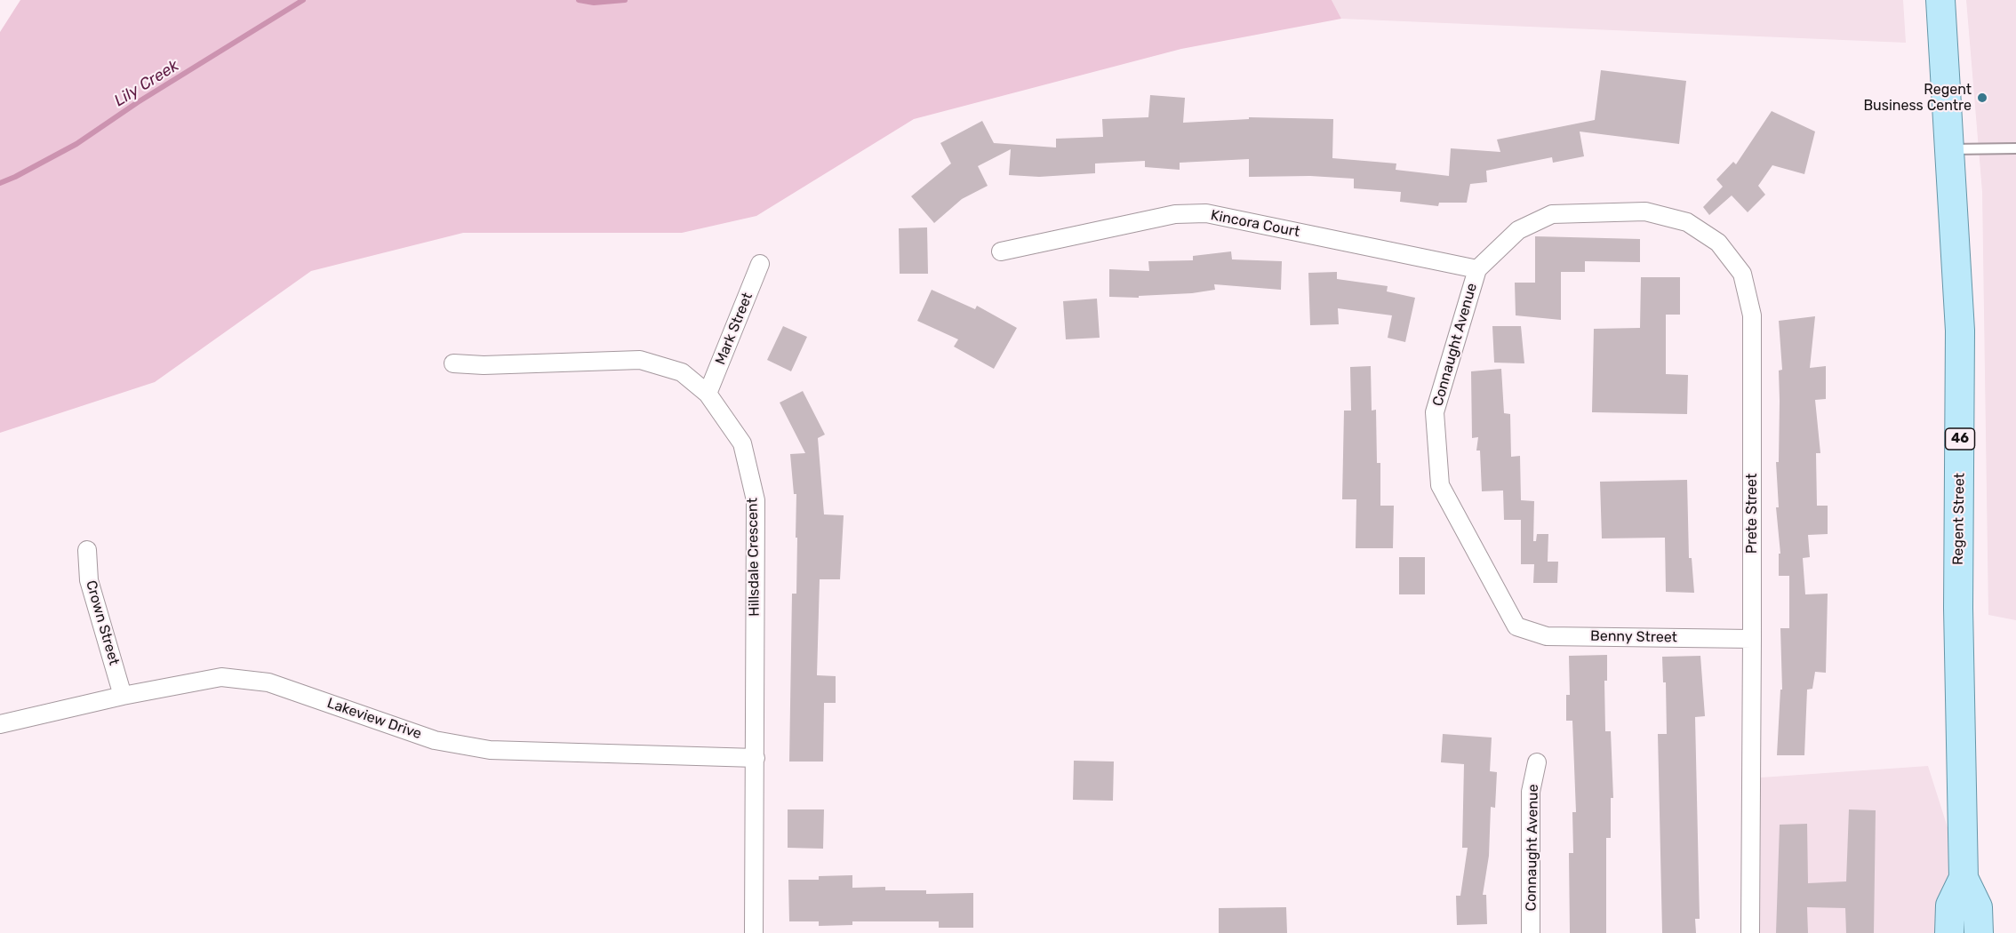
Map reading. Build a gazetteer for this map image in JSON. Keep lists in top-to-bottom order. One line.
{"streets":{"main road":["46","Regent Street"],"street":["Kincora Court","Mark Street","Connaught Avenue","Prete Street","Hillsdale Crescent","Crown Street","Benny Street","Lakeview Drive"]},"crossings":[["Kincora Court","Connaught Avenue"],["Mark Street","Hillsdale Crescent"],["Connaught Avenue","Prete Street"],["Connaught Avenue","Benny Street"],["Prete Street","Benny Street"],["Hillsdale Crescent","Lakeview Drive"],["Crown Street","Lakeview Drive"]],"water":["Lily Creek"],"places":["Regent Business Centre"]}
